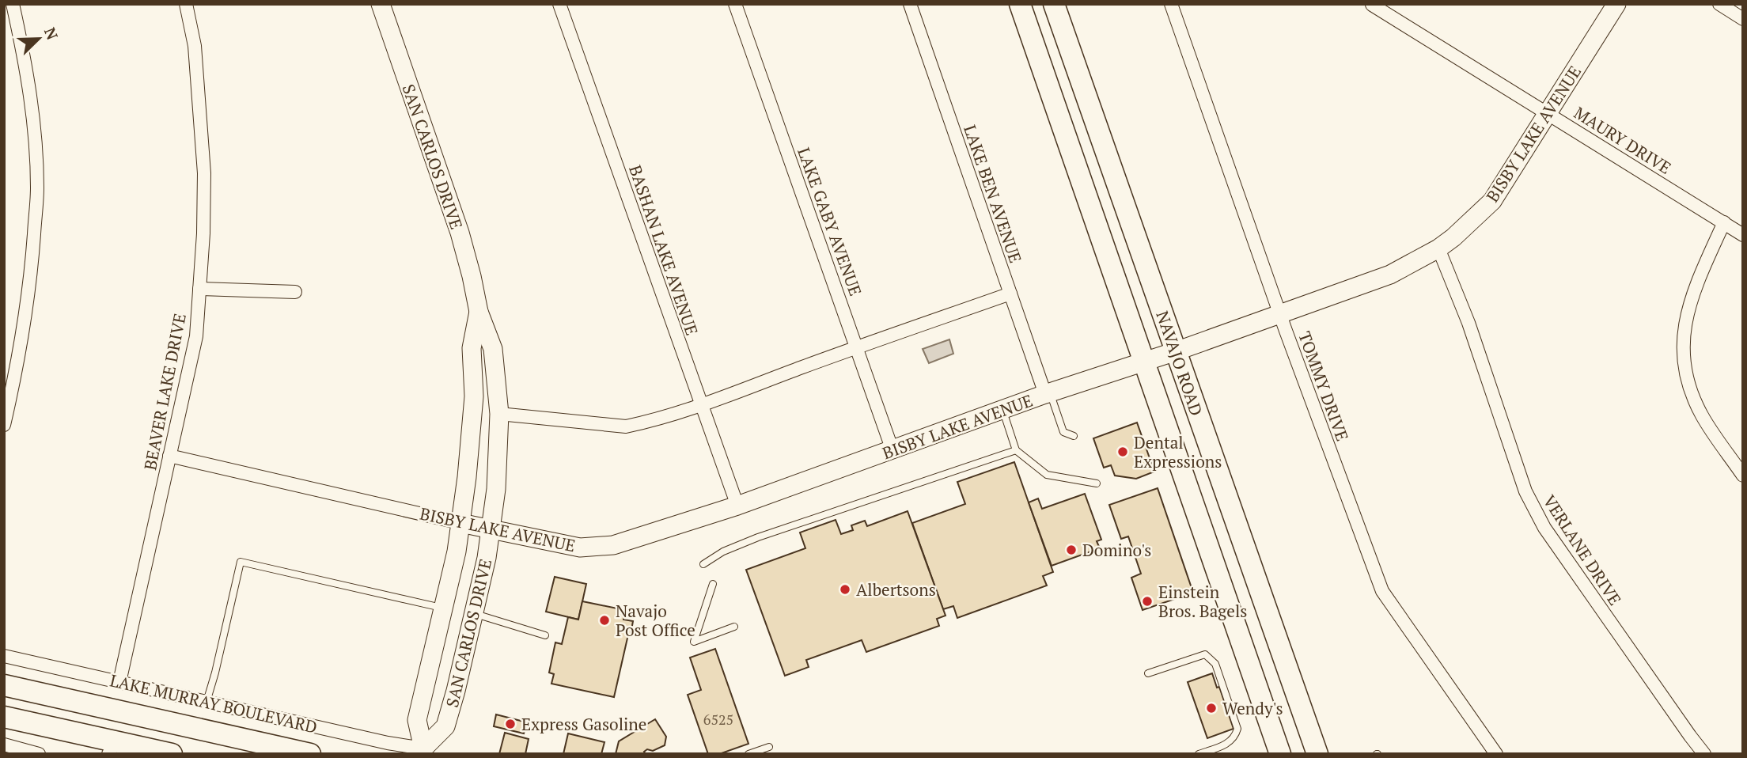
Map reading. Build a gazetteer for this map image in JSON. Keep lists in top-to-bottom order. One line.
{"streets":{"main road":["NAVAJO ROAD","LAKE MURRAY BOULEVARD"],"street":["BISBY LAKE AVENUE","MAURY DRIVE","SAN CARLOS DRIVE","LAKE BEN AVENUE","LAKE GABY AVENUE","BASHAN LAKE AVENUE","TOMMY DRIVE","BEAVER LAKE DRIVE","VERLANE DRIVE"]},"crossings":[["BISBY LAKE AVENUE","MAURY DRIVE"],["BISBY LAKE AVENUE","SAN CARLOS DRIVE"],["BISBY LAKE AVENUE","LAKE BEN AVENUE"],["BISBY LAKE AVENUE","LAKE GABY AVENUE"],["BISBY LAKE AVENUE","BASHAN LAKE AVENUE"],["BISBY LAKE AVENUE","NAVAJO ROAD"],["BISBY LAKE AVENUE","TOMMY DRIVE"],["BISBY LAKE AVENUE","BEAVER LAKE DRIVE"],["BISBY LAKE AVENUE","VERLANE DRIVE"],["SAN CARLOS DRIVE","LAKE MURRAY BOULEVARD"],["BEAVER LAKE DRIVE","LAKE MURRAY BOULEVARD"]],"places":["Dental Expressions","Domino's","Albertsons","Einstein Bros. Bagels","Navajo Post Office","Wendy's","Express Gasoline"],"house_numbers":["6525"],"north":"top right"}
